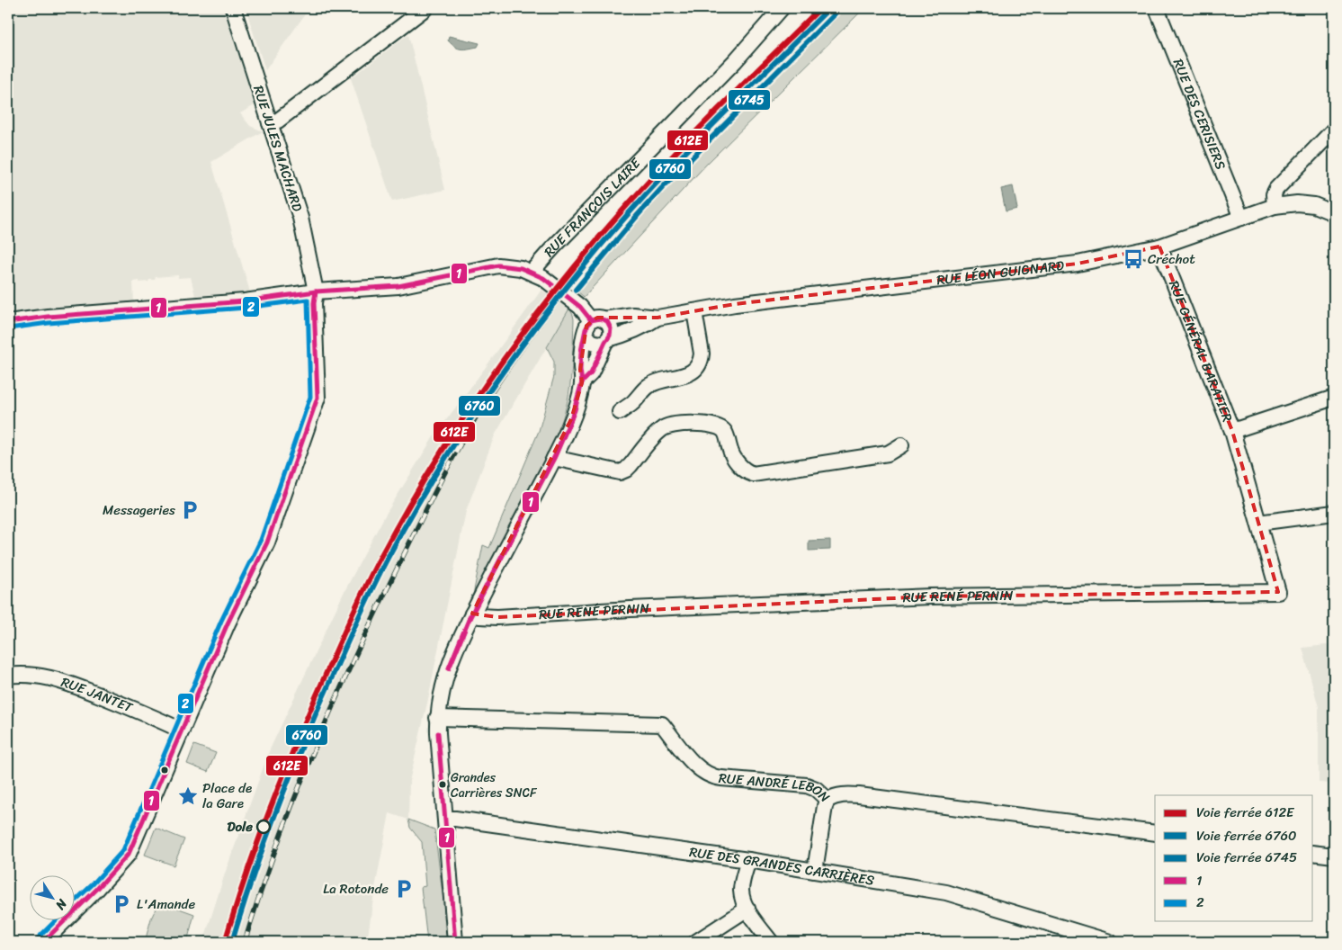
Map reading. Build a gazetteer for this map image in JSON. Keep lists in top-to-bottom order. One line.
{"streets":{"street":["RUE DES CERISIERS","RUE JULES MACHARD","RUE FRANÇOIS LAIRE","RUE LÉON GUIGNARD","RUE GÉNÉRAL BARATIER","RUE RENÉ PERNIN","RUE JANTET","RUE ANDRÉ LEBON","RUE DES GRANDES CARRIÈRES"]},"crossings":[["RUE DES CERISIERS","RUE LÉON GUIGNARD"],["RUE JULES MACHARD","RUE JANTET"],["RUE LÉON GUIGNARD","RUE GÉNÉRAL BARATIER"],["RUE GÉNÉRAL BARATIER","RUE RENÉ PERNIN"]],"places":{"bus stop":["Créchot"],"parking":["Messageries","La Rotonde","L'Amande"],"other":["Grandes Carrières SNCF","Dole"],"place":["Place de la Gare"]},"lines":["rail line 612E","rail line 6760","rail line 6745","transit line 1","transit line 2"],"legend":["Voie ferrée 612E","Voie ferrée 6760","Voie ferrée 6745","1","2"],"north":"bottom right"}
